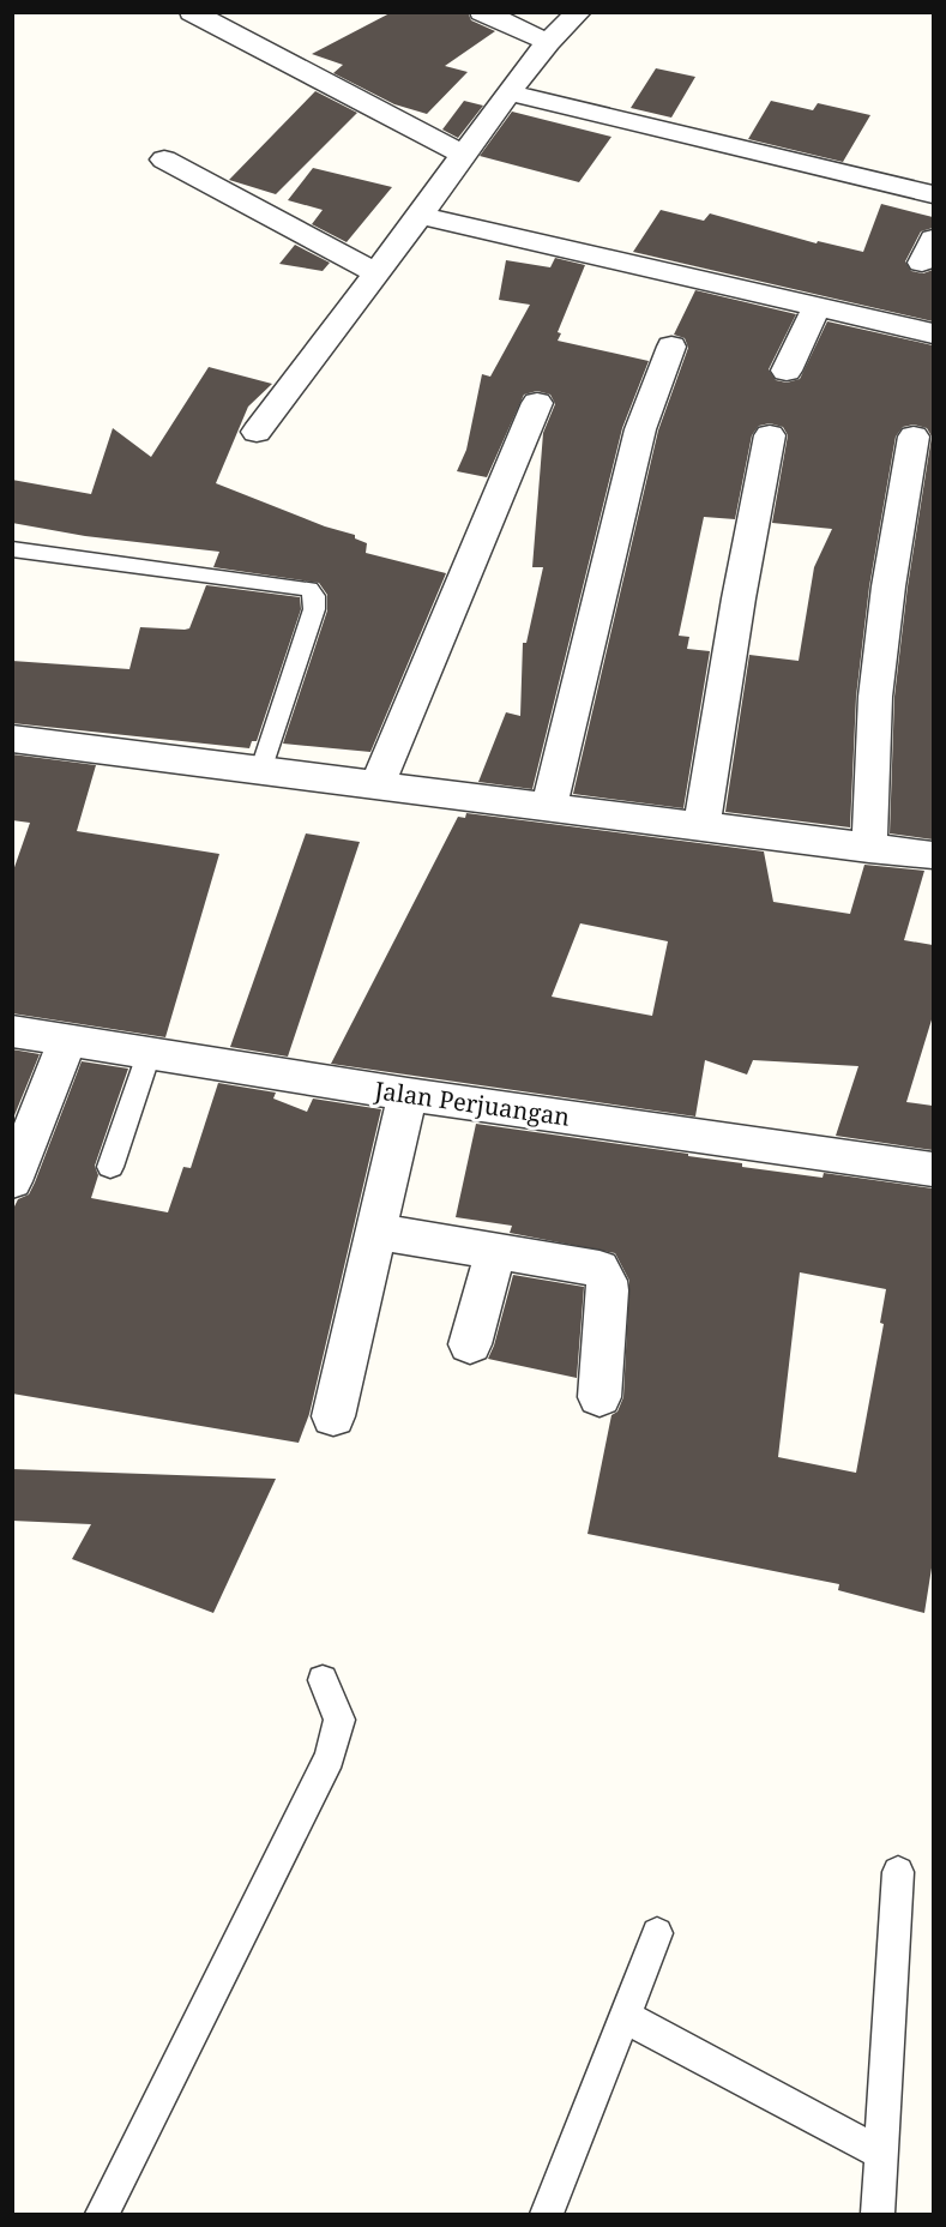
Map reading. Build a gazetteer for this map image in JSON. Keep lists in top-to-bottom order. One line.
{"streets":{"street":["Jalan Perjuangan"]}}
